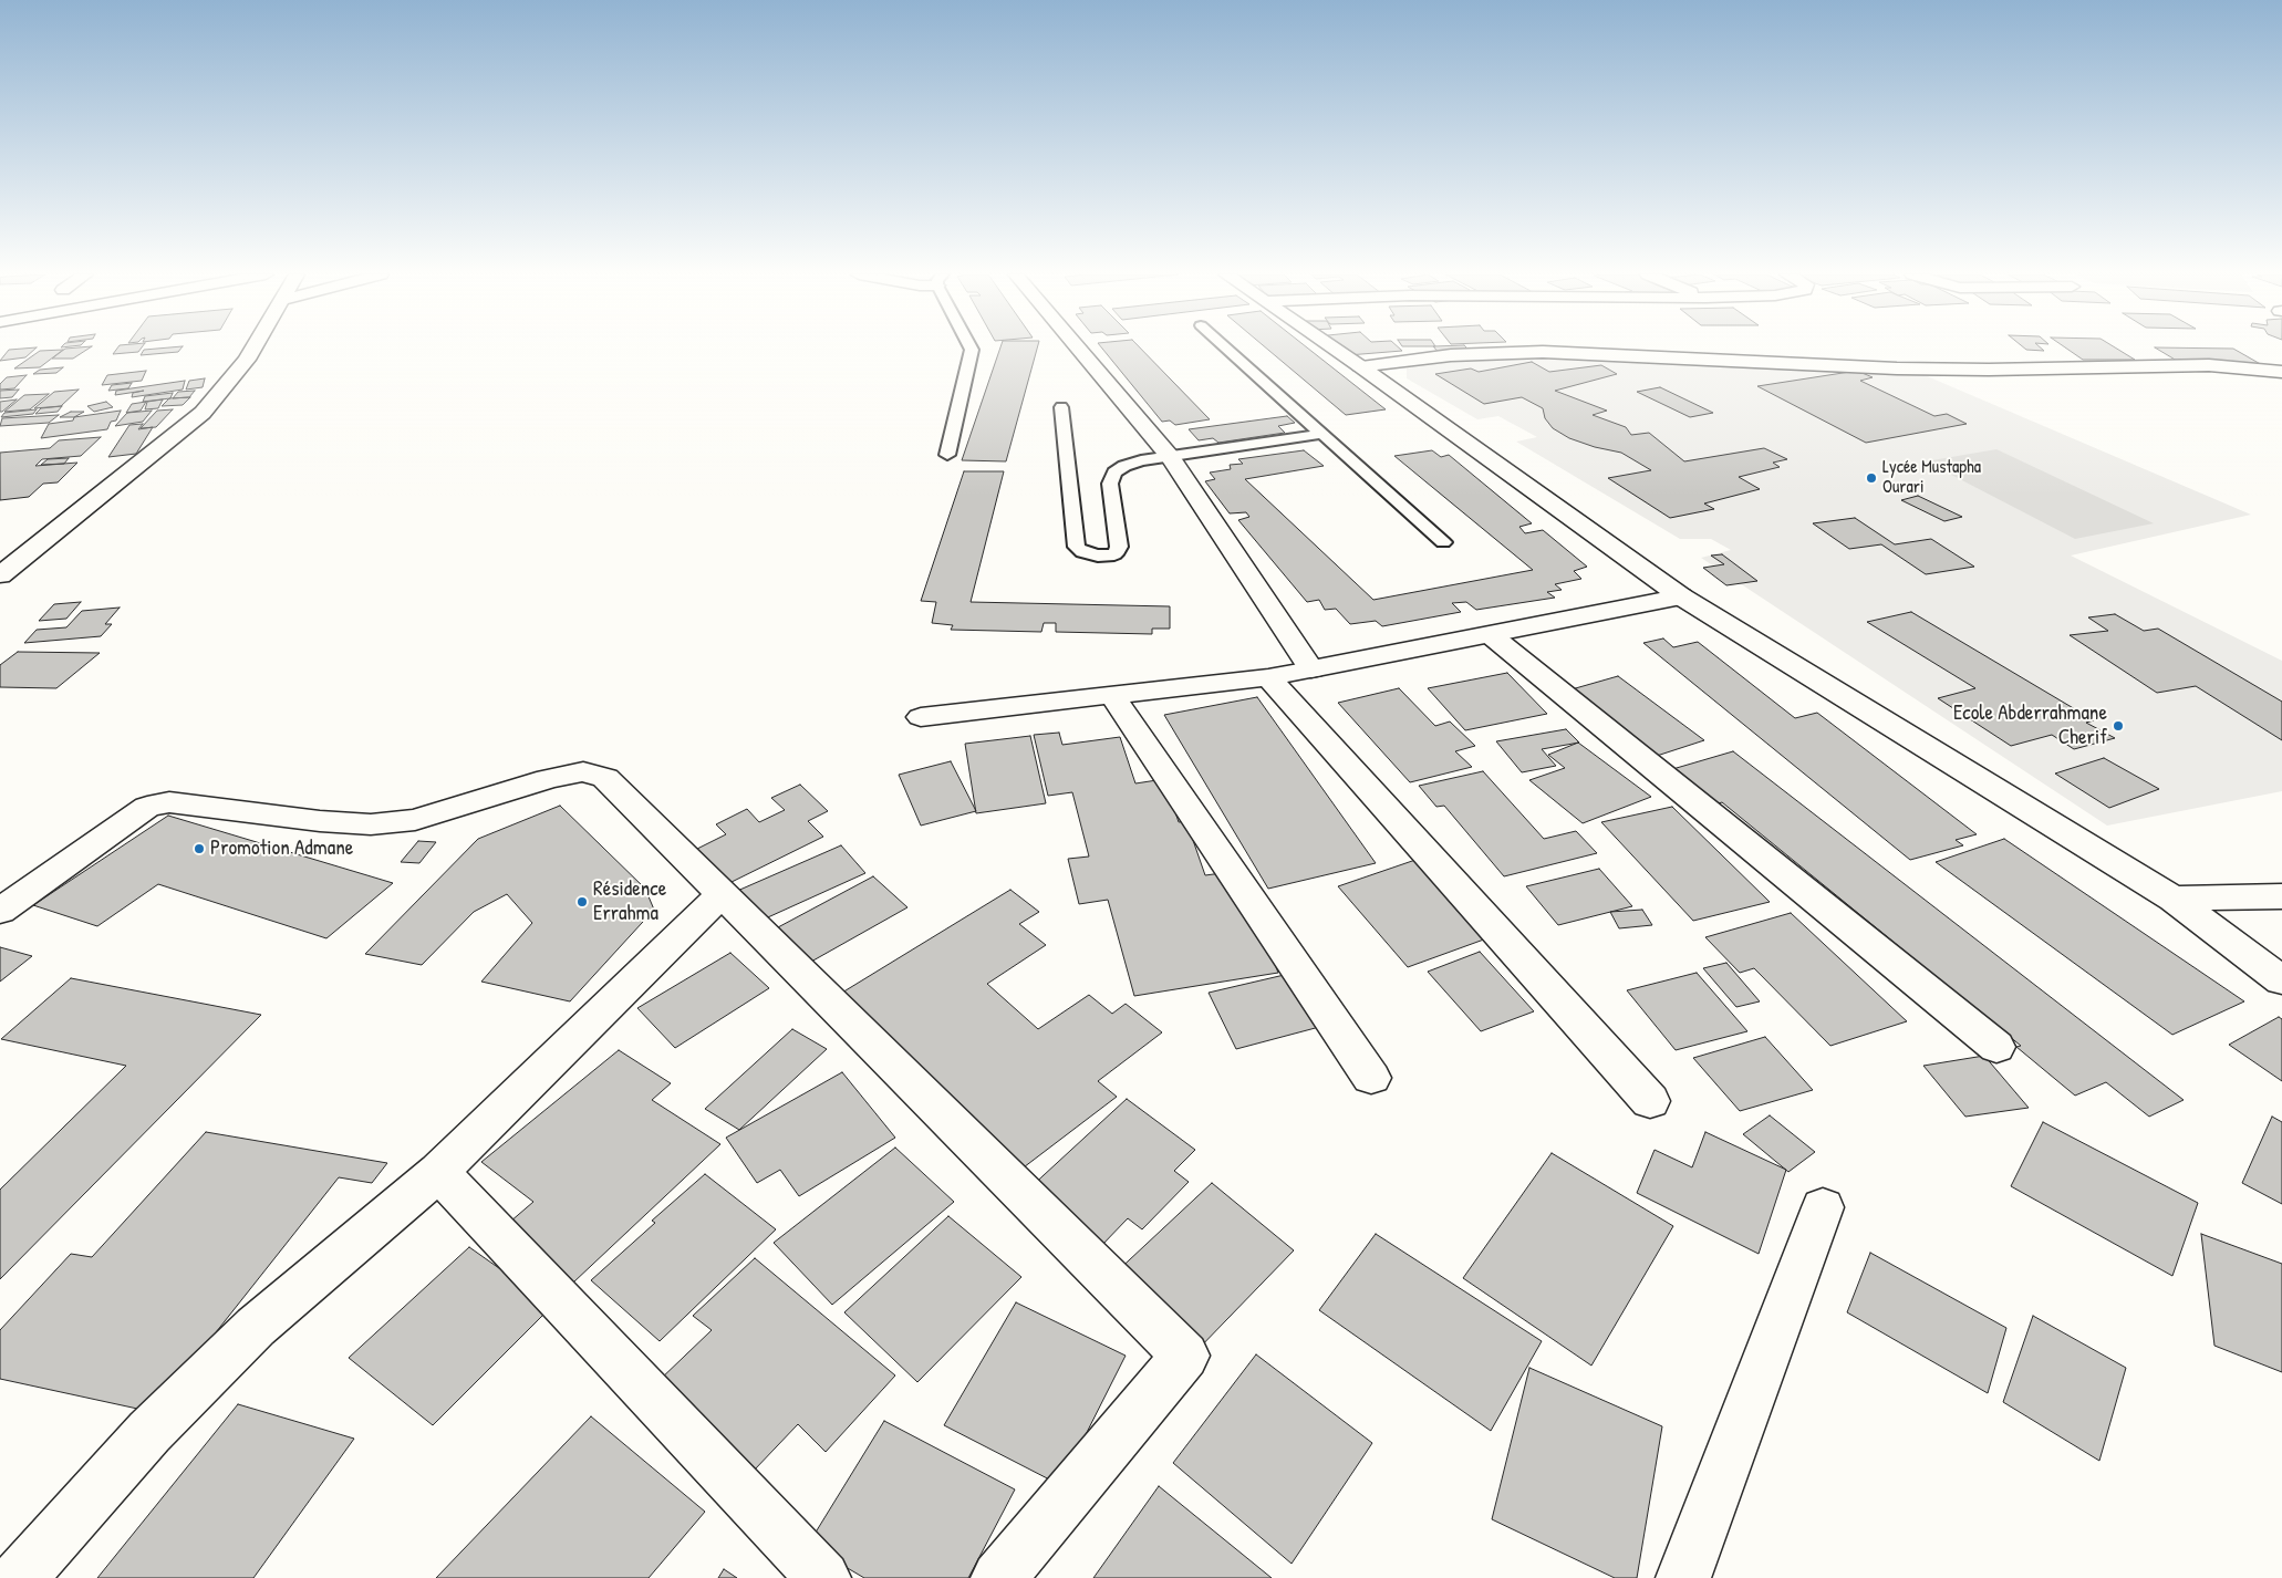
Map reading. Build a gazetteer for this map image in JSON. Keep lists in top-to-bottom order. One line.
{"places":["Lycée Mustapha Ourari","Ecole Abderrahmane Cherif","Promotion Admane","Résidence Errahma"]}
